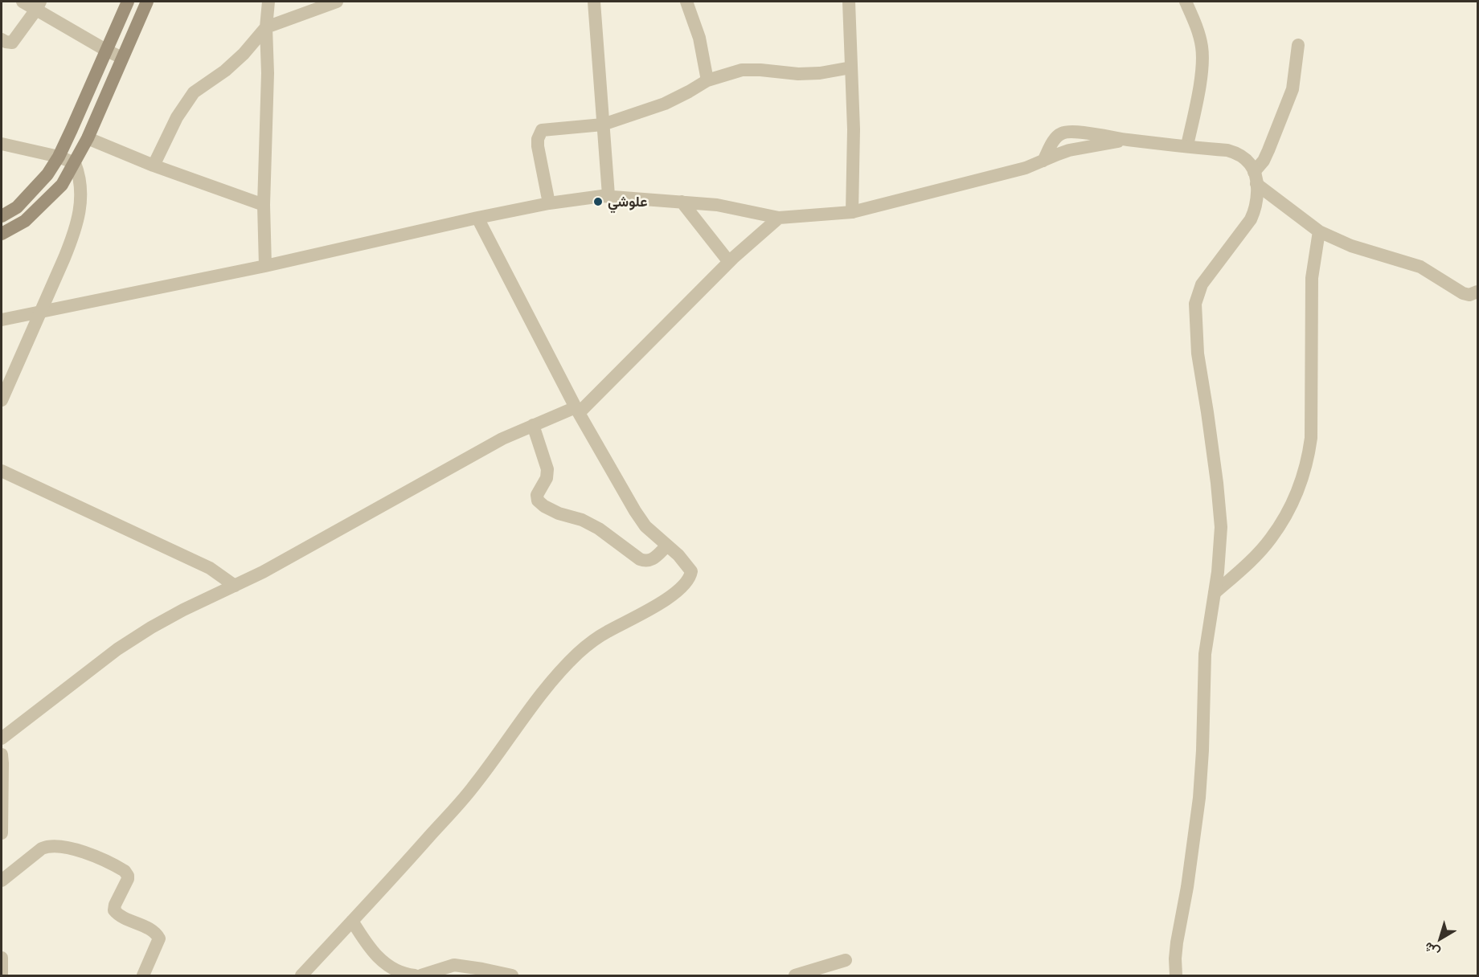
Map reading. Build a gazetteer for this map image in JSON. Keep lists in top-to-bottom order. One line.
{"places":["علوشي"],"north":"bottom left"}
